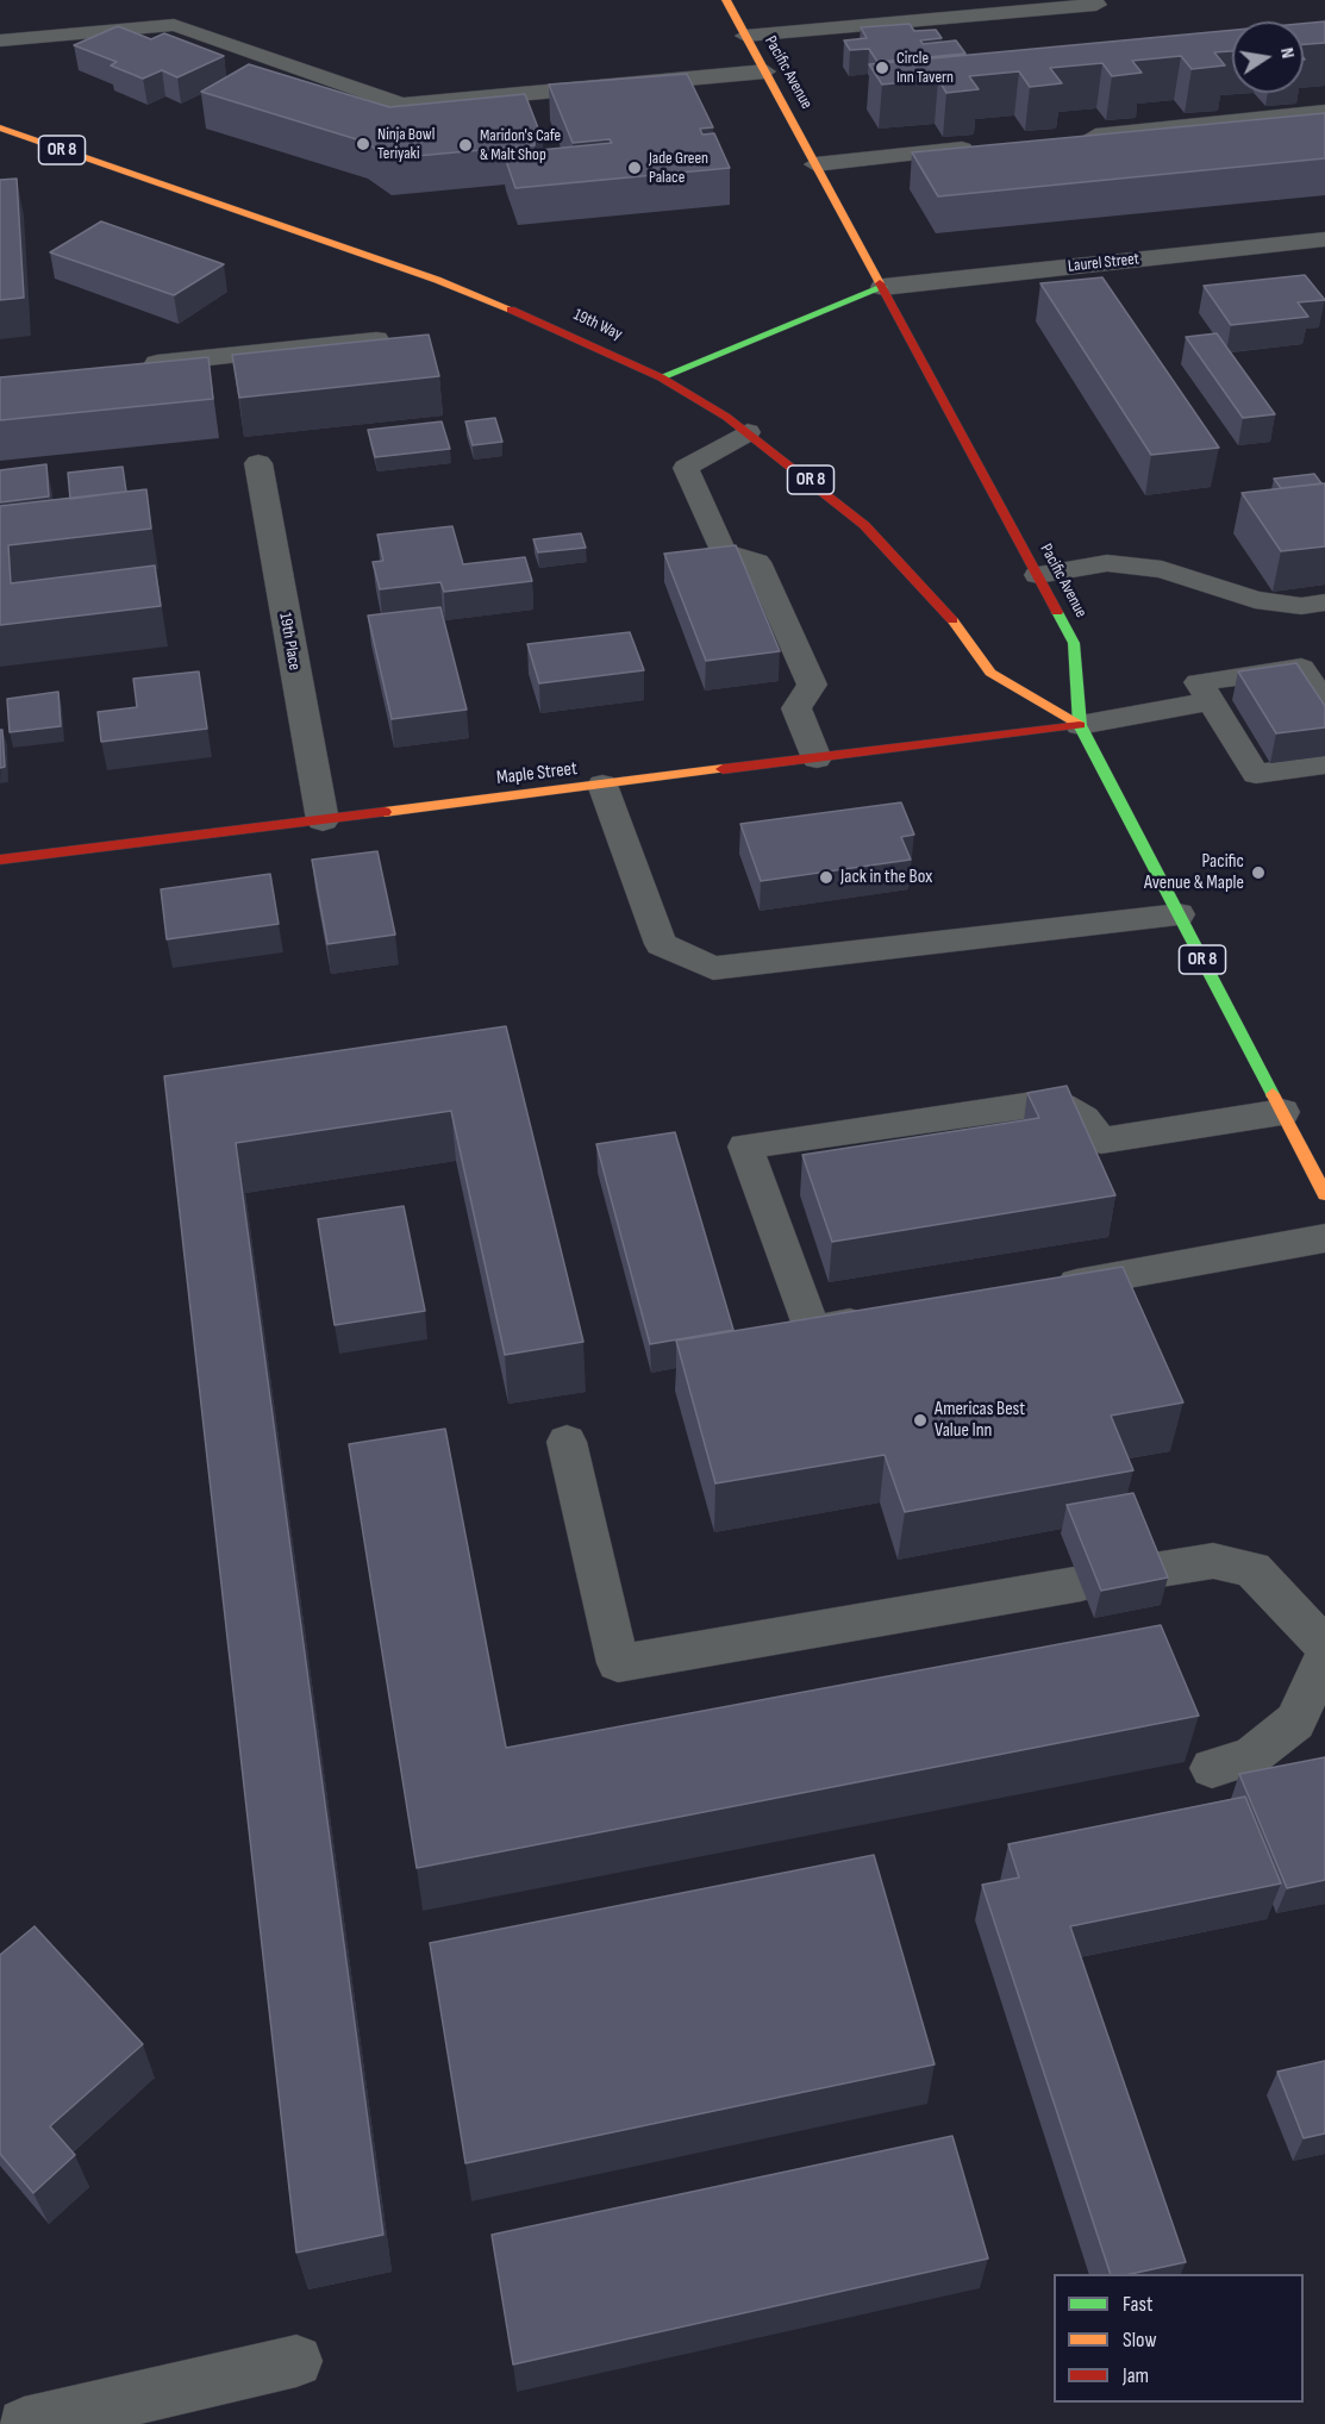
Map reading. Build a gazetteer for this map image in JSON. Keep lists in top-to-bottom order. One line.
{"streets":{"main road":["Pacific Avenue","OR 8","19th Way","Maple Street"],"street":["Laurel Street","19th Place"]},"crossings":[["Pacific Avenue","Laurel Street"],["Pacific Avenue","19th Way"],["Pacific Avenue","Maple Street"],["19th Way","Maple Street"],["19th Place","Maple Street"]],"places":["Circle Inn Tavern","Ninja Bowl Teriyaki","Maridon's Cafe & Malt Shop","Jade Green Palace","Pacific Avenue & Maple","Jack in the Box","Americas Best Value Inn"],"legend":["Fast","Slow","Jam"],"north":"right"}
